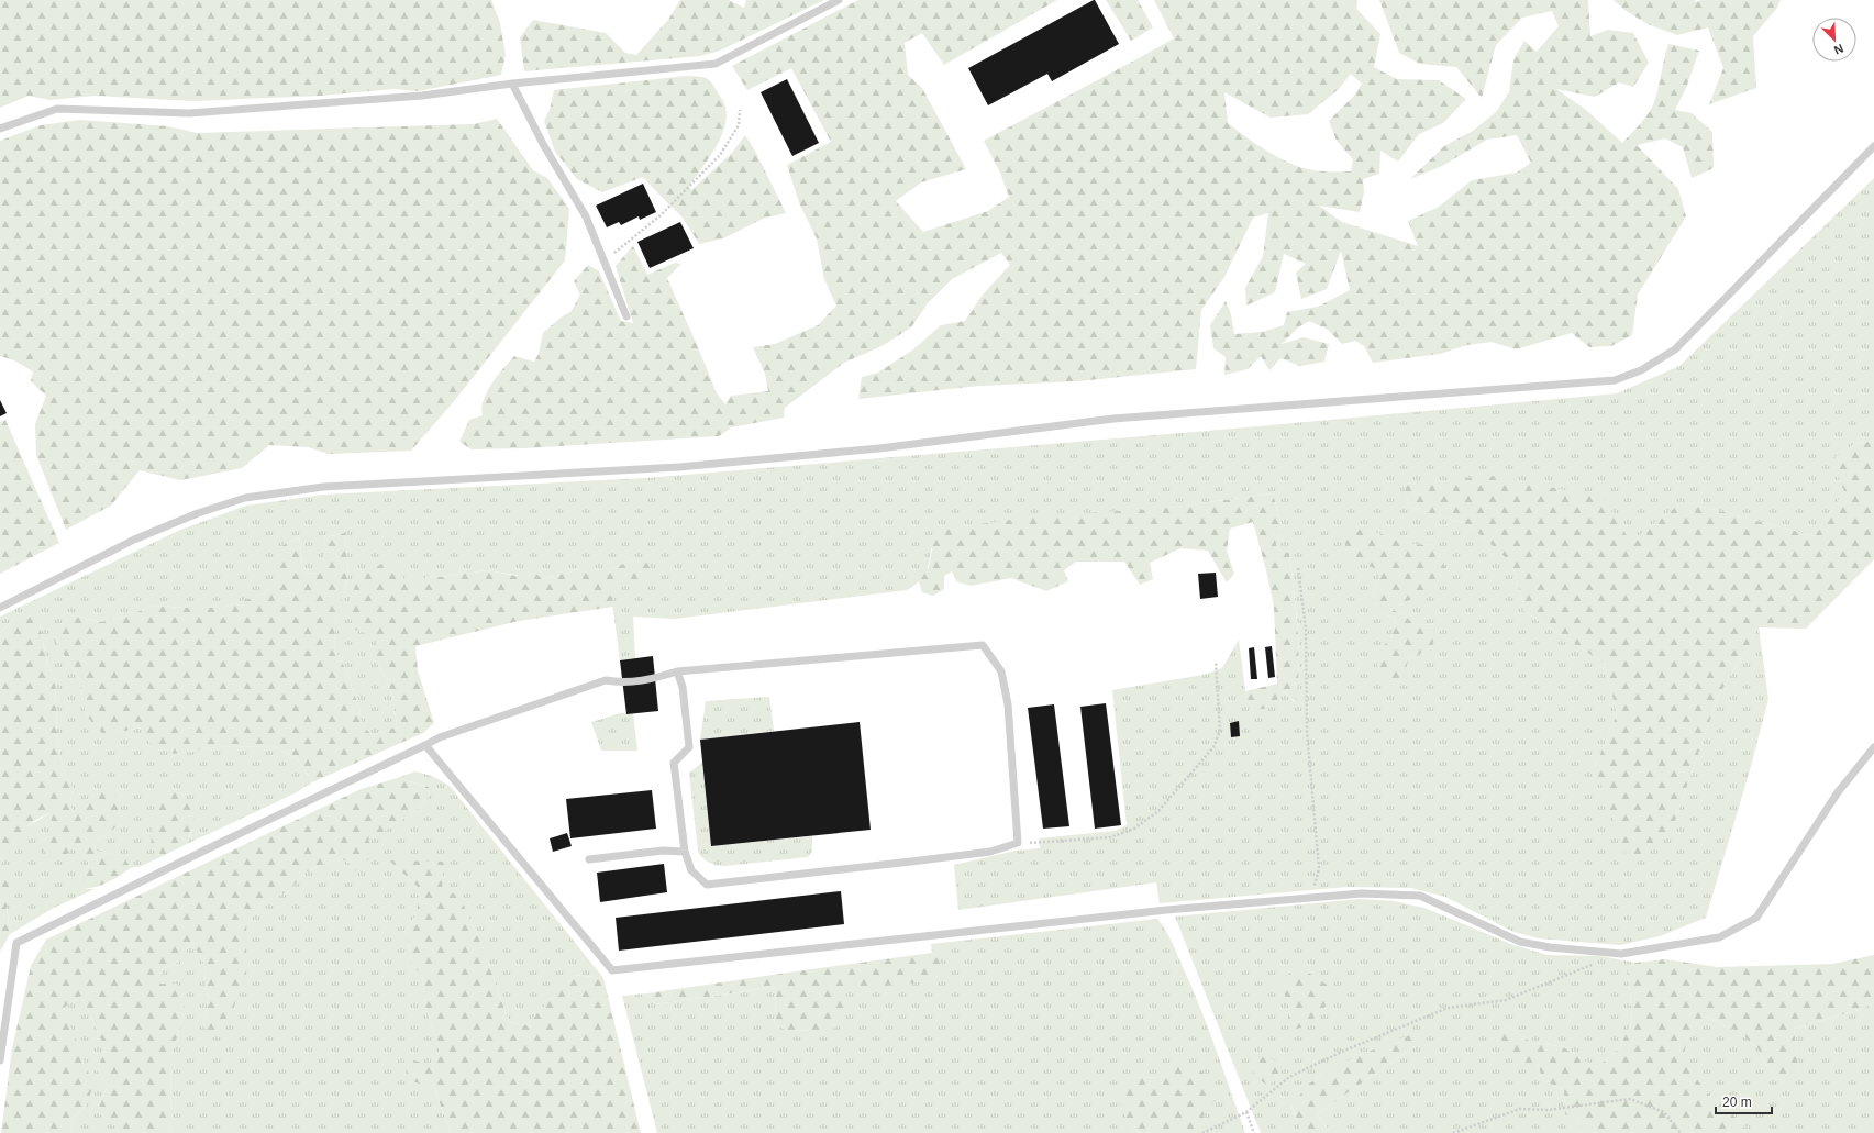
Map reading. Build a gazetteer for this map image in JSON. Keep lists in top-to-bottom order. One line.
{"scale_bar":"20 m","north":"bottom right"}
